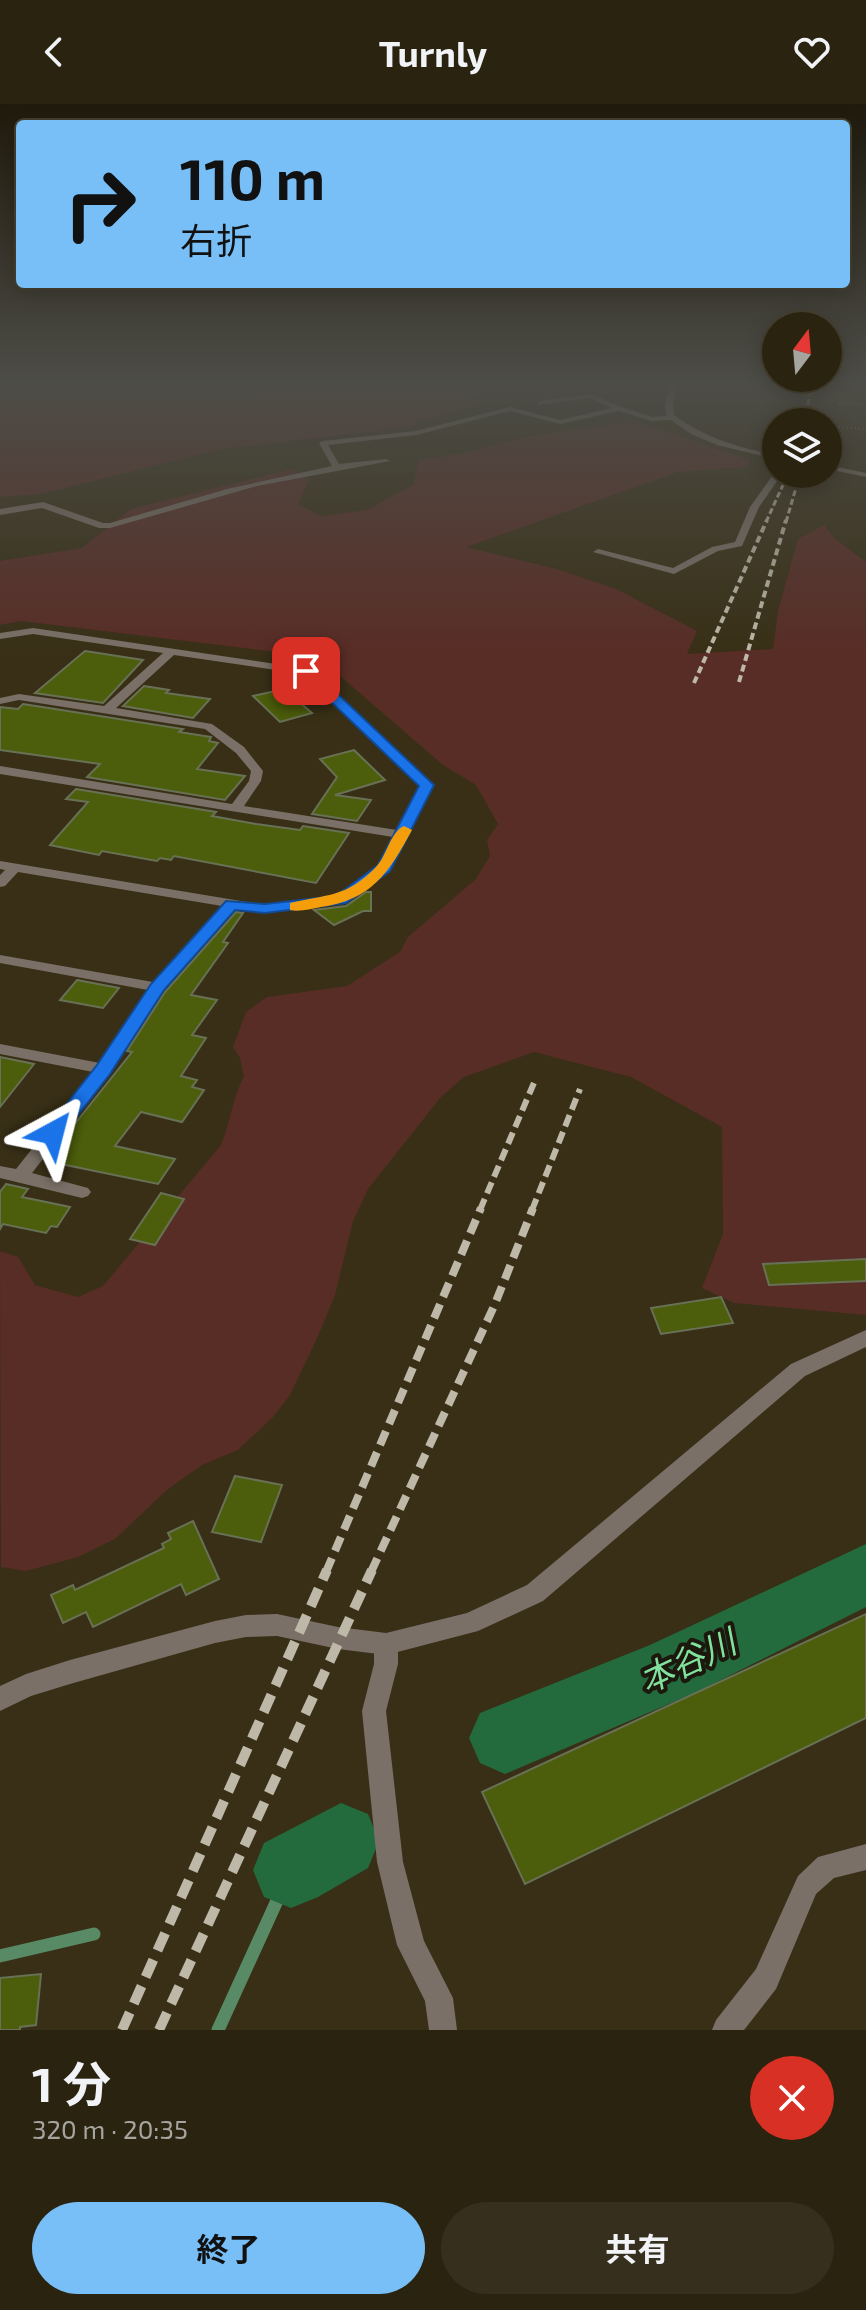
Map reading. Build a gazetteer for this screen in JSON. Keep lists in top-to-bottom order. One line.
{"water":["本谷川"],"north":"top","page":{"header":"Turnly","turn":["110 m","右折"],"heading":["1 分","320 m · 20:35"],"buttons":["終了","共有"]}}
